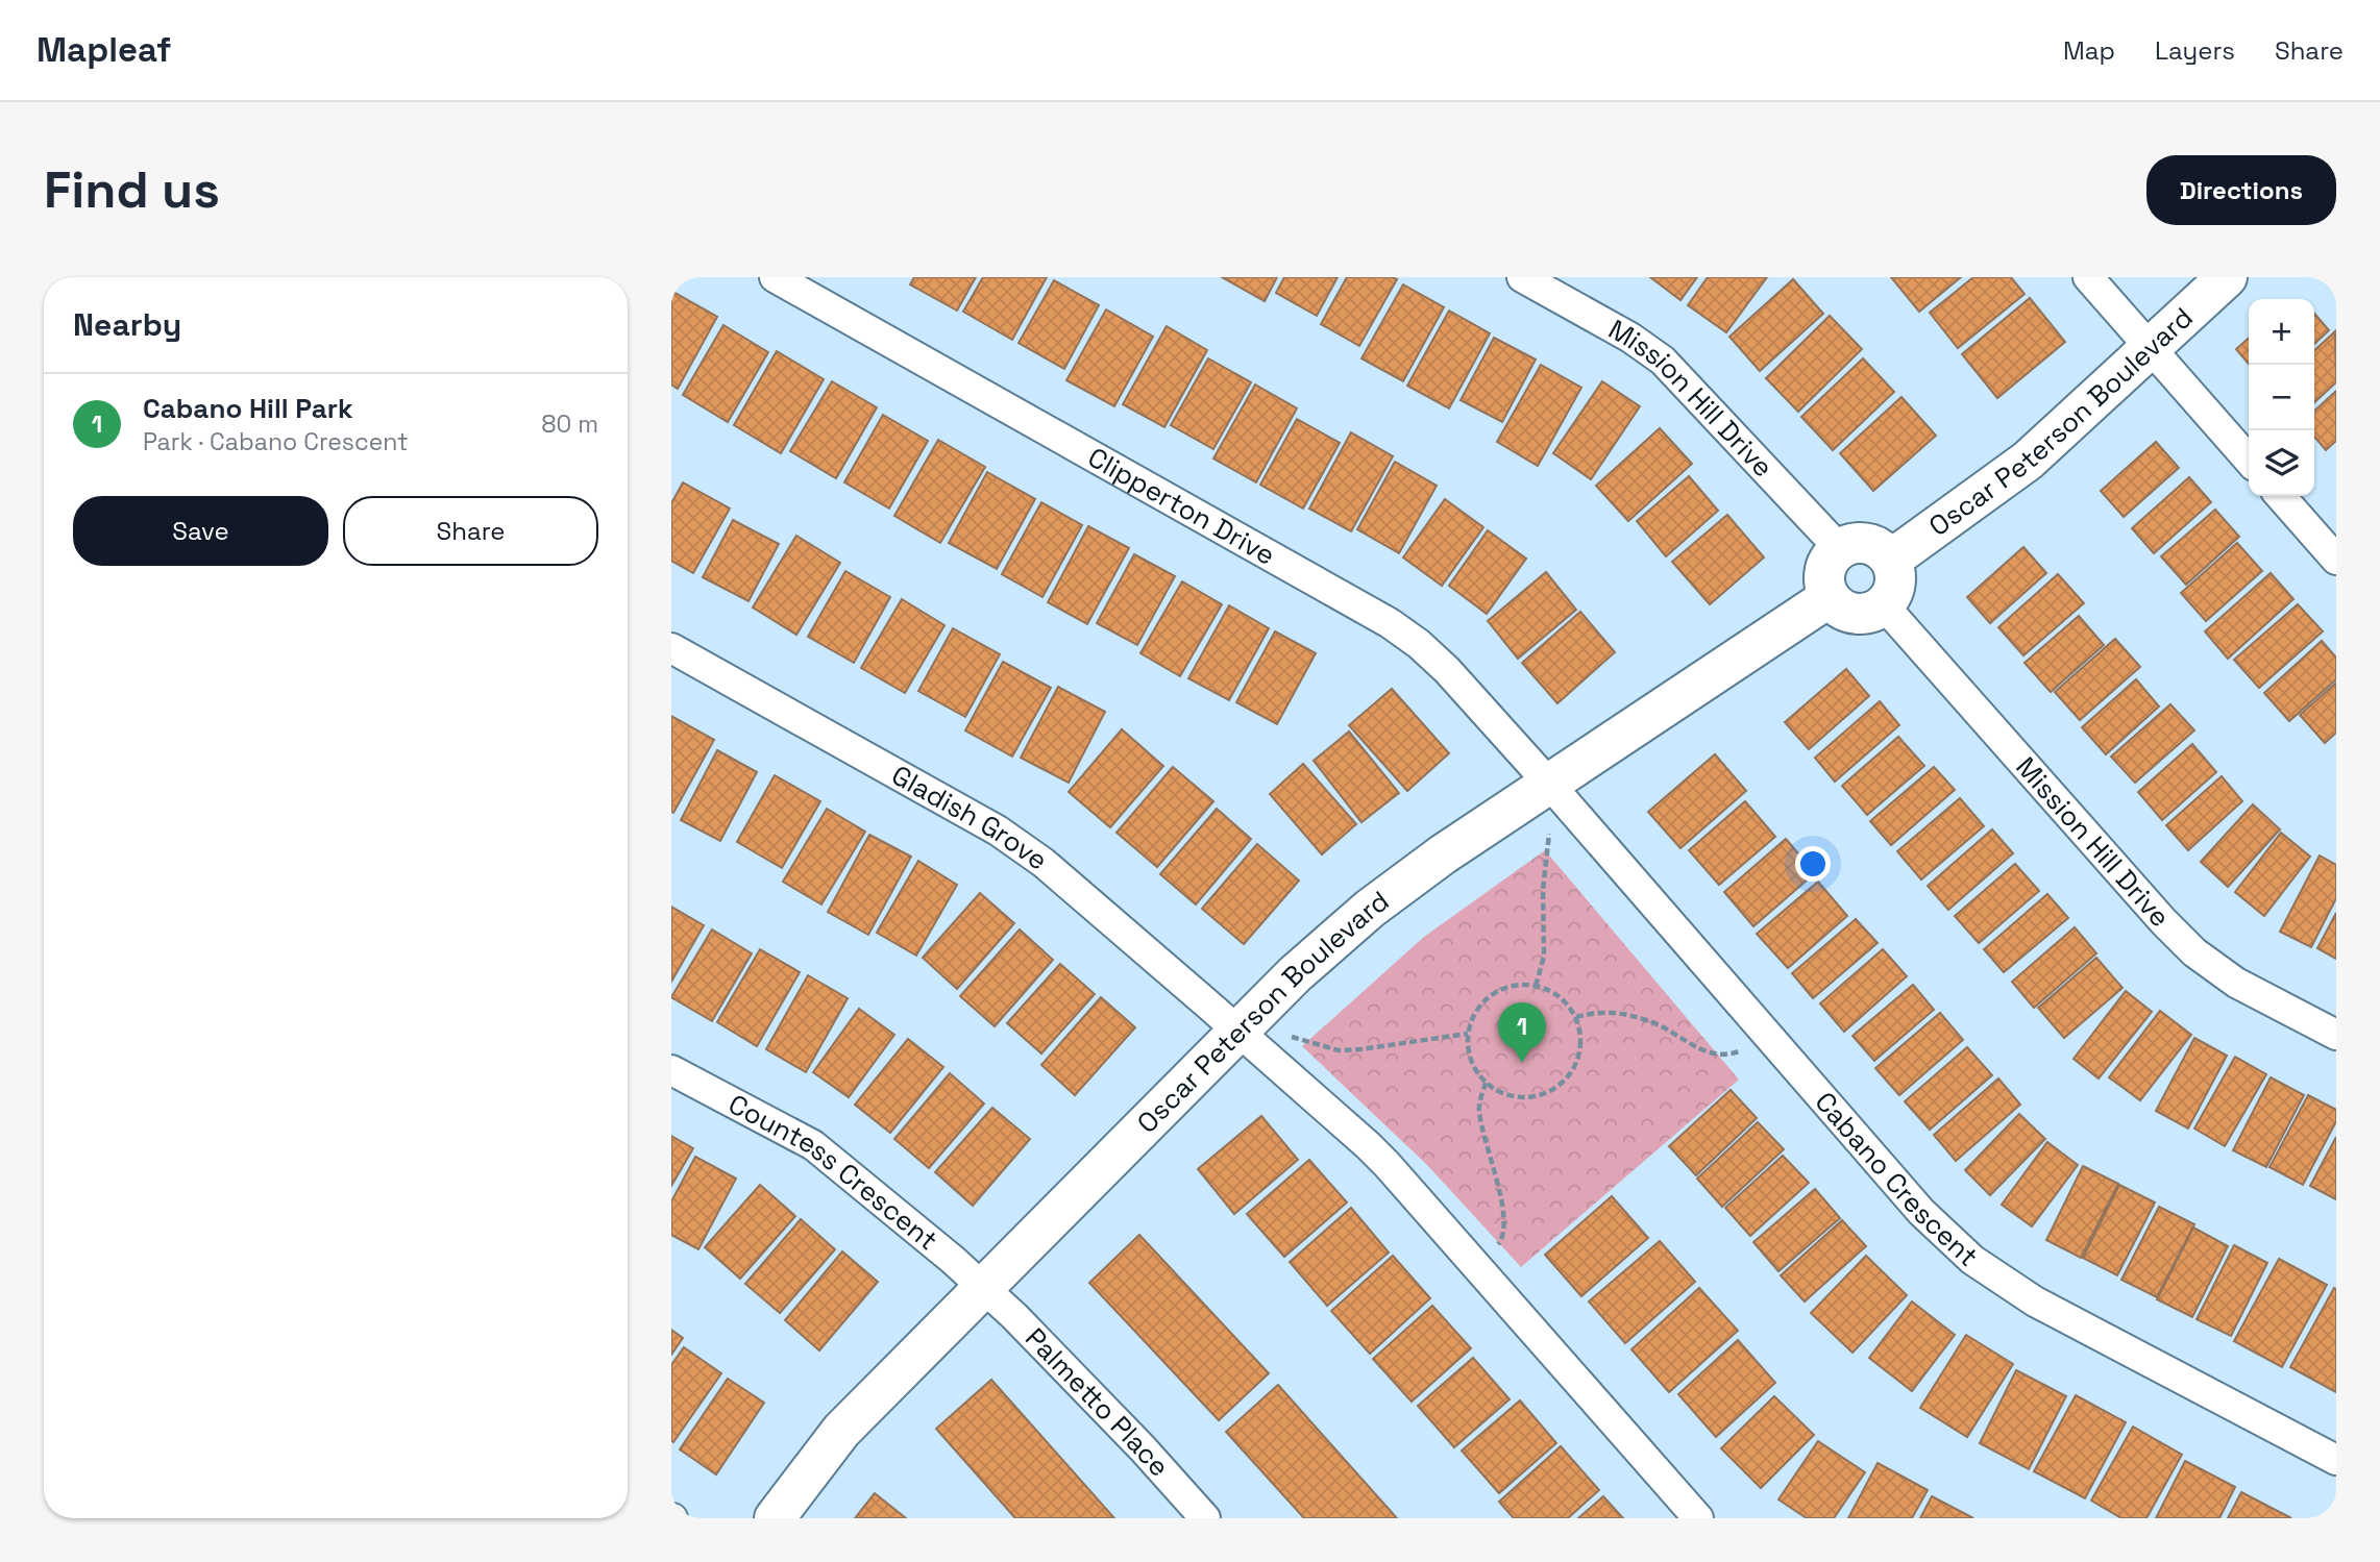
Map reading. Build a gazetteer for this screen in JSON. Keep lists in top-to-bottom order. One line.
{"streets":{"street":["Mission Hill Drive","Oscar Peterson Boulevard","Clipperton Drive","Gladish Grove","Countess Crescent","Cabano Crescent","Palmetto Place"]},"crossings":[["Mission Hill Drive","Oscar Peterson Boulevard"],["Oscar Peterson Boulevard","Clipperton Drive"],["Oscar Peterson Boulevard","Gladish Grove"],["Oscar Peterson Boulevard","Countess Crescent"],["Oscar Peterson Boulevard","Cabano Crescent"],["Oscar Peterson Boulevard","Palmetto Place"],["Clipperton Drive","Cabano Crescent"],["Countess Crescent","Palmetto Place"]],"page":{"header":"Mapleaf","nav":["Map","Layers","Share"],"buttons":["Directions",["Save","Share"]],"title":"Find us","heading":"Nearby","map_buttons":["+","−"],"list":[{"mark":"1","name":"Cabano Hill Park","note":"Park · Cabano Crescent","value":"80 m"}],"pins":"1"}}
